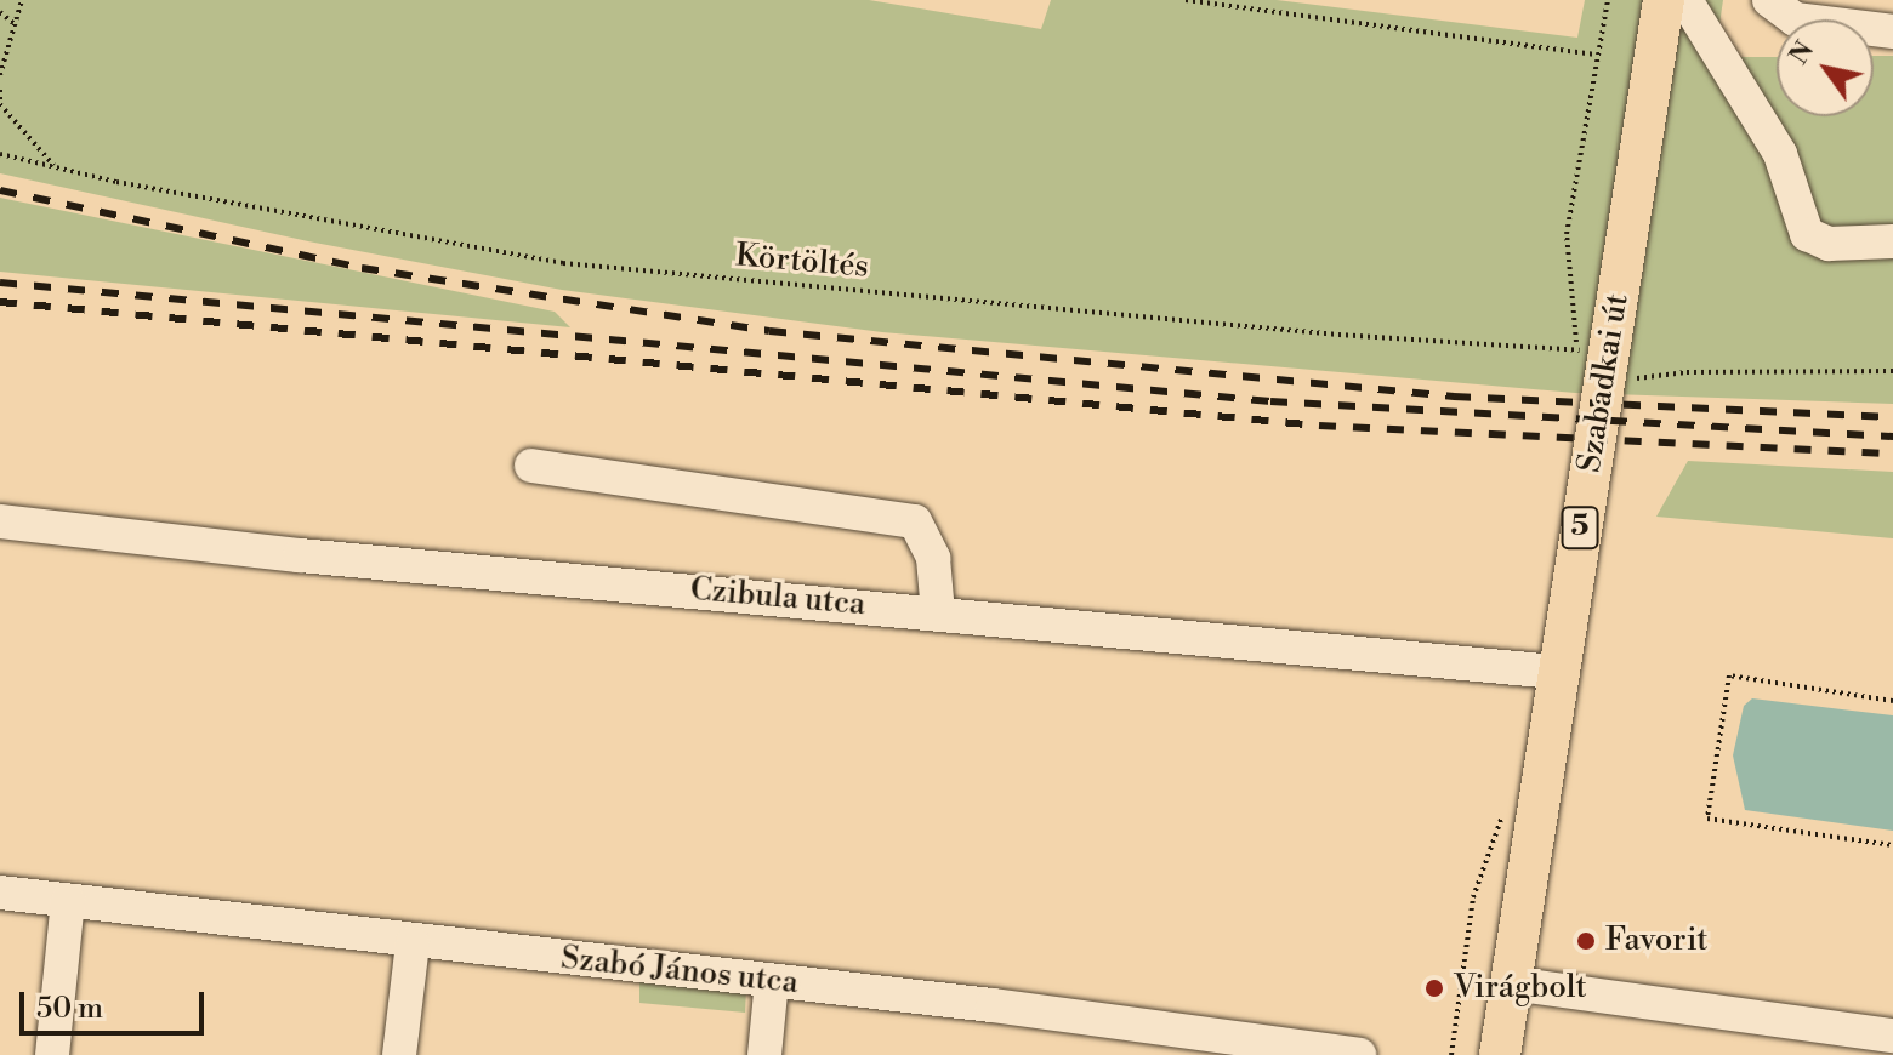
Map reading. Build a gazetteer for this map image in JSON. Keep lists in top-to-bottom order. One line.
{"streets":{"main road":["Szabadkai út","5"],"street":["Czibula utca","Szabó János utca"],"path":["Körtöltés"]},"crossings":[["Körtöltés","Szabadkai út"],["Szabadkai út","Czibula utca"]],"places":["Favorit","Virágbolt"],"scale_bar":"50 m","north":"top left"}
